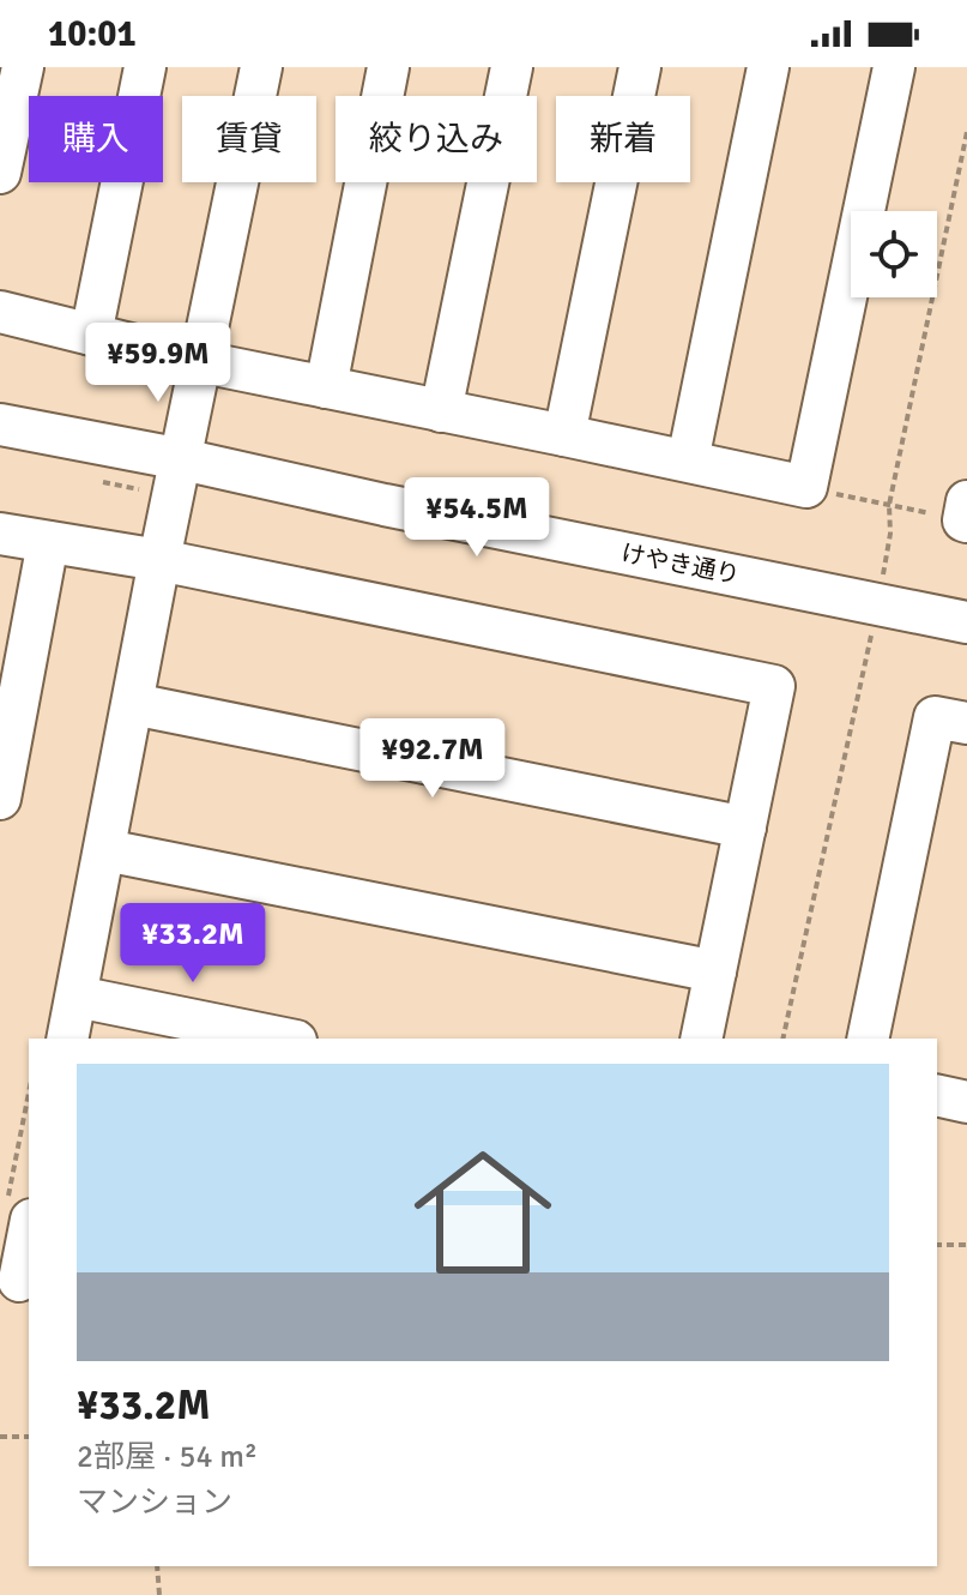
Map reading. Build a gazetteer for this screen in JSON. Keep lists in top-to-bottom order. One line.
{"streets":{"street":["けやき通り"]},"page":{"status":"10:01","chip":["購入","賃貸","絞り込み","新着"],"price":["¥59.9M","¥54.5M","¥92.7M","¥33.2M"],"list":[{"name":"¥33.2M","note":"2部屋 · 54 m² · マンション"}]}}
